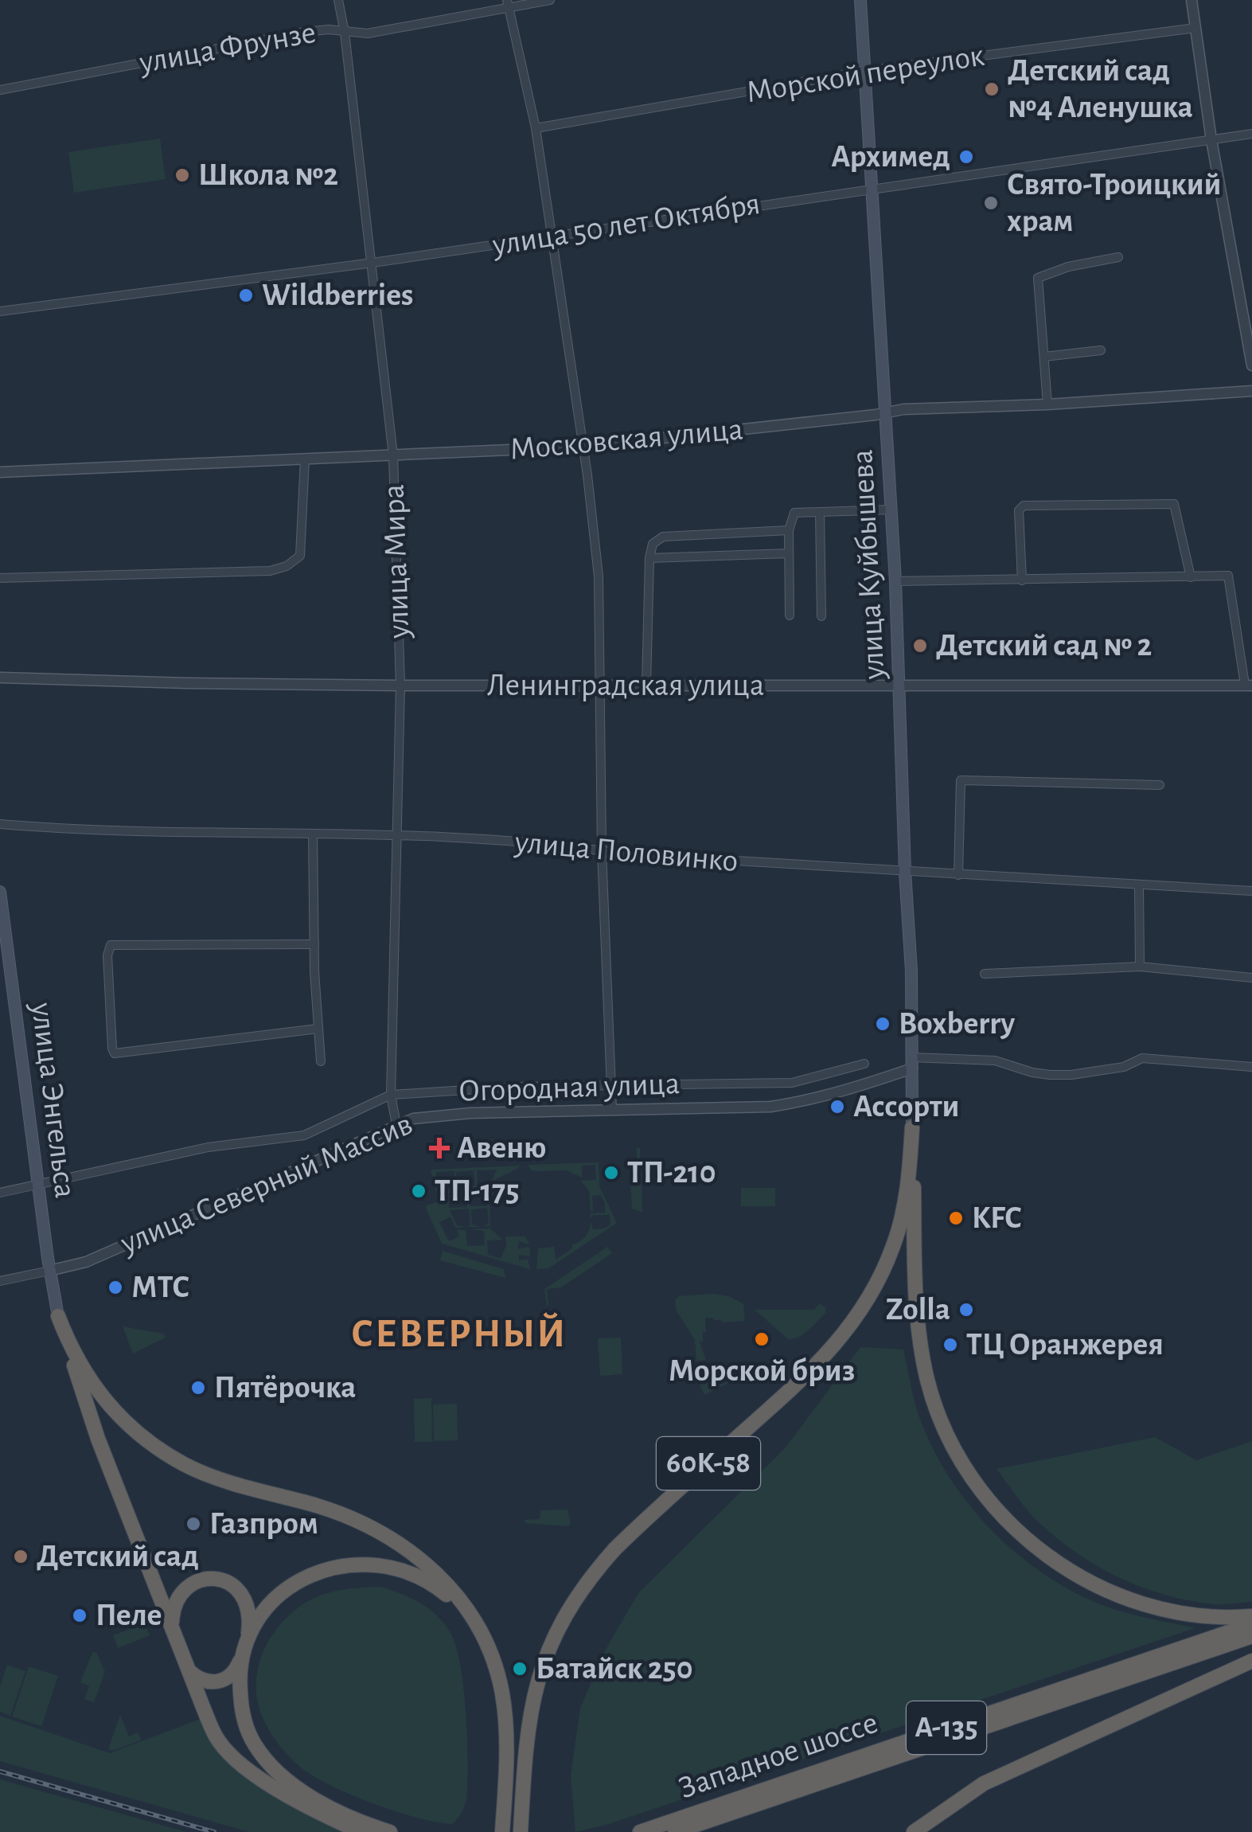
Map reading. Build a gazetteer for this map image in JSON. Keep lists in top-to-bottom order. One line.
{"streets":{"highway":["60К-58","А-135","Западное шоссе"],"main road":["улица Куйбышева","улица Энгельса"],"street":["улица Фрунзе","Морской переулок","улица 50 лет Октября","Московская улица","улица Мира","Ленинградская улица","улица Половинко","Огородная улица","улица Северный Массив"]},"crossings":[["улица Фрунзе","улица Мира"],["Морской переулок","улица Куйбышева"],["улица 50 лет Октября","улица Мира"],["улица 50 лет Октября","улица Куйбышева"],["Московская улица","улица Мира"],["Московская улица","улица Куйбышева"],["улица Мира","Ленинградская улица"],["улица Мира","улица Половинко"],["улица Мира","Огородная улица"],["улица Мира","улица Северный Массив"],["улица Куйбышева","Ленинградская улица"],["улица Куйбышева","улица Половинко"],["улица Куйбышева","улица Северный Массив"],["улица Куйбышева","60К-58"],["Огородная улица","улица Энгельса"],["улица Энгельса","улица Северный Массив"]],"districts":["СЕВЕРНЫЙ"],"places":{"other":["Детский сад №4 Аленушка","Архимед","Школа №2","Свято-Троицкий храм","Wildberries","Детский сад № 2","Boxberry","Ассорти","ТП-210","ТП-175","KFC","МТС","Zolla","Морской бриз","ТЦ Оранжерея","Пятёрочка","Газпром","Детский сад","Пеле","Батайск 250"],"health":["Авеню"]}}
